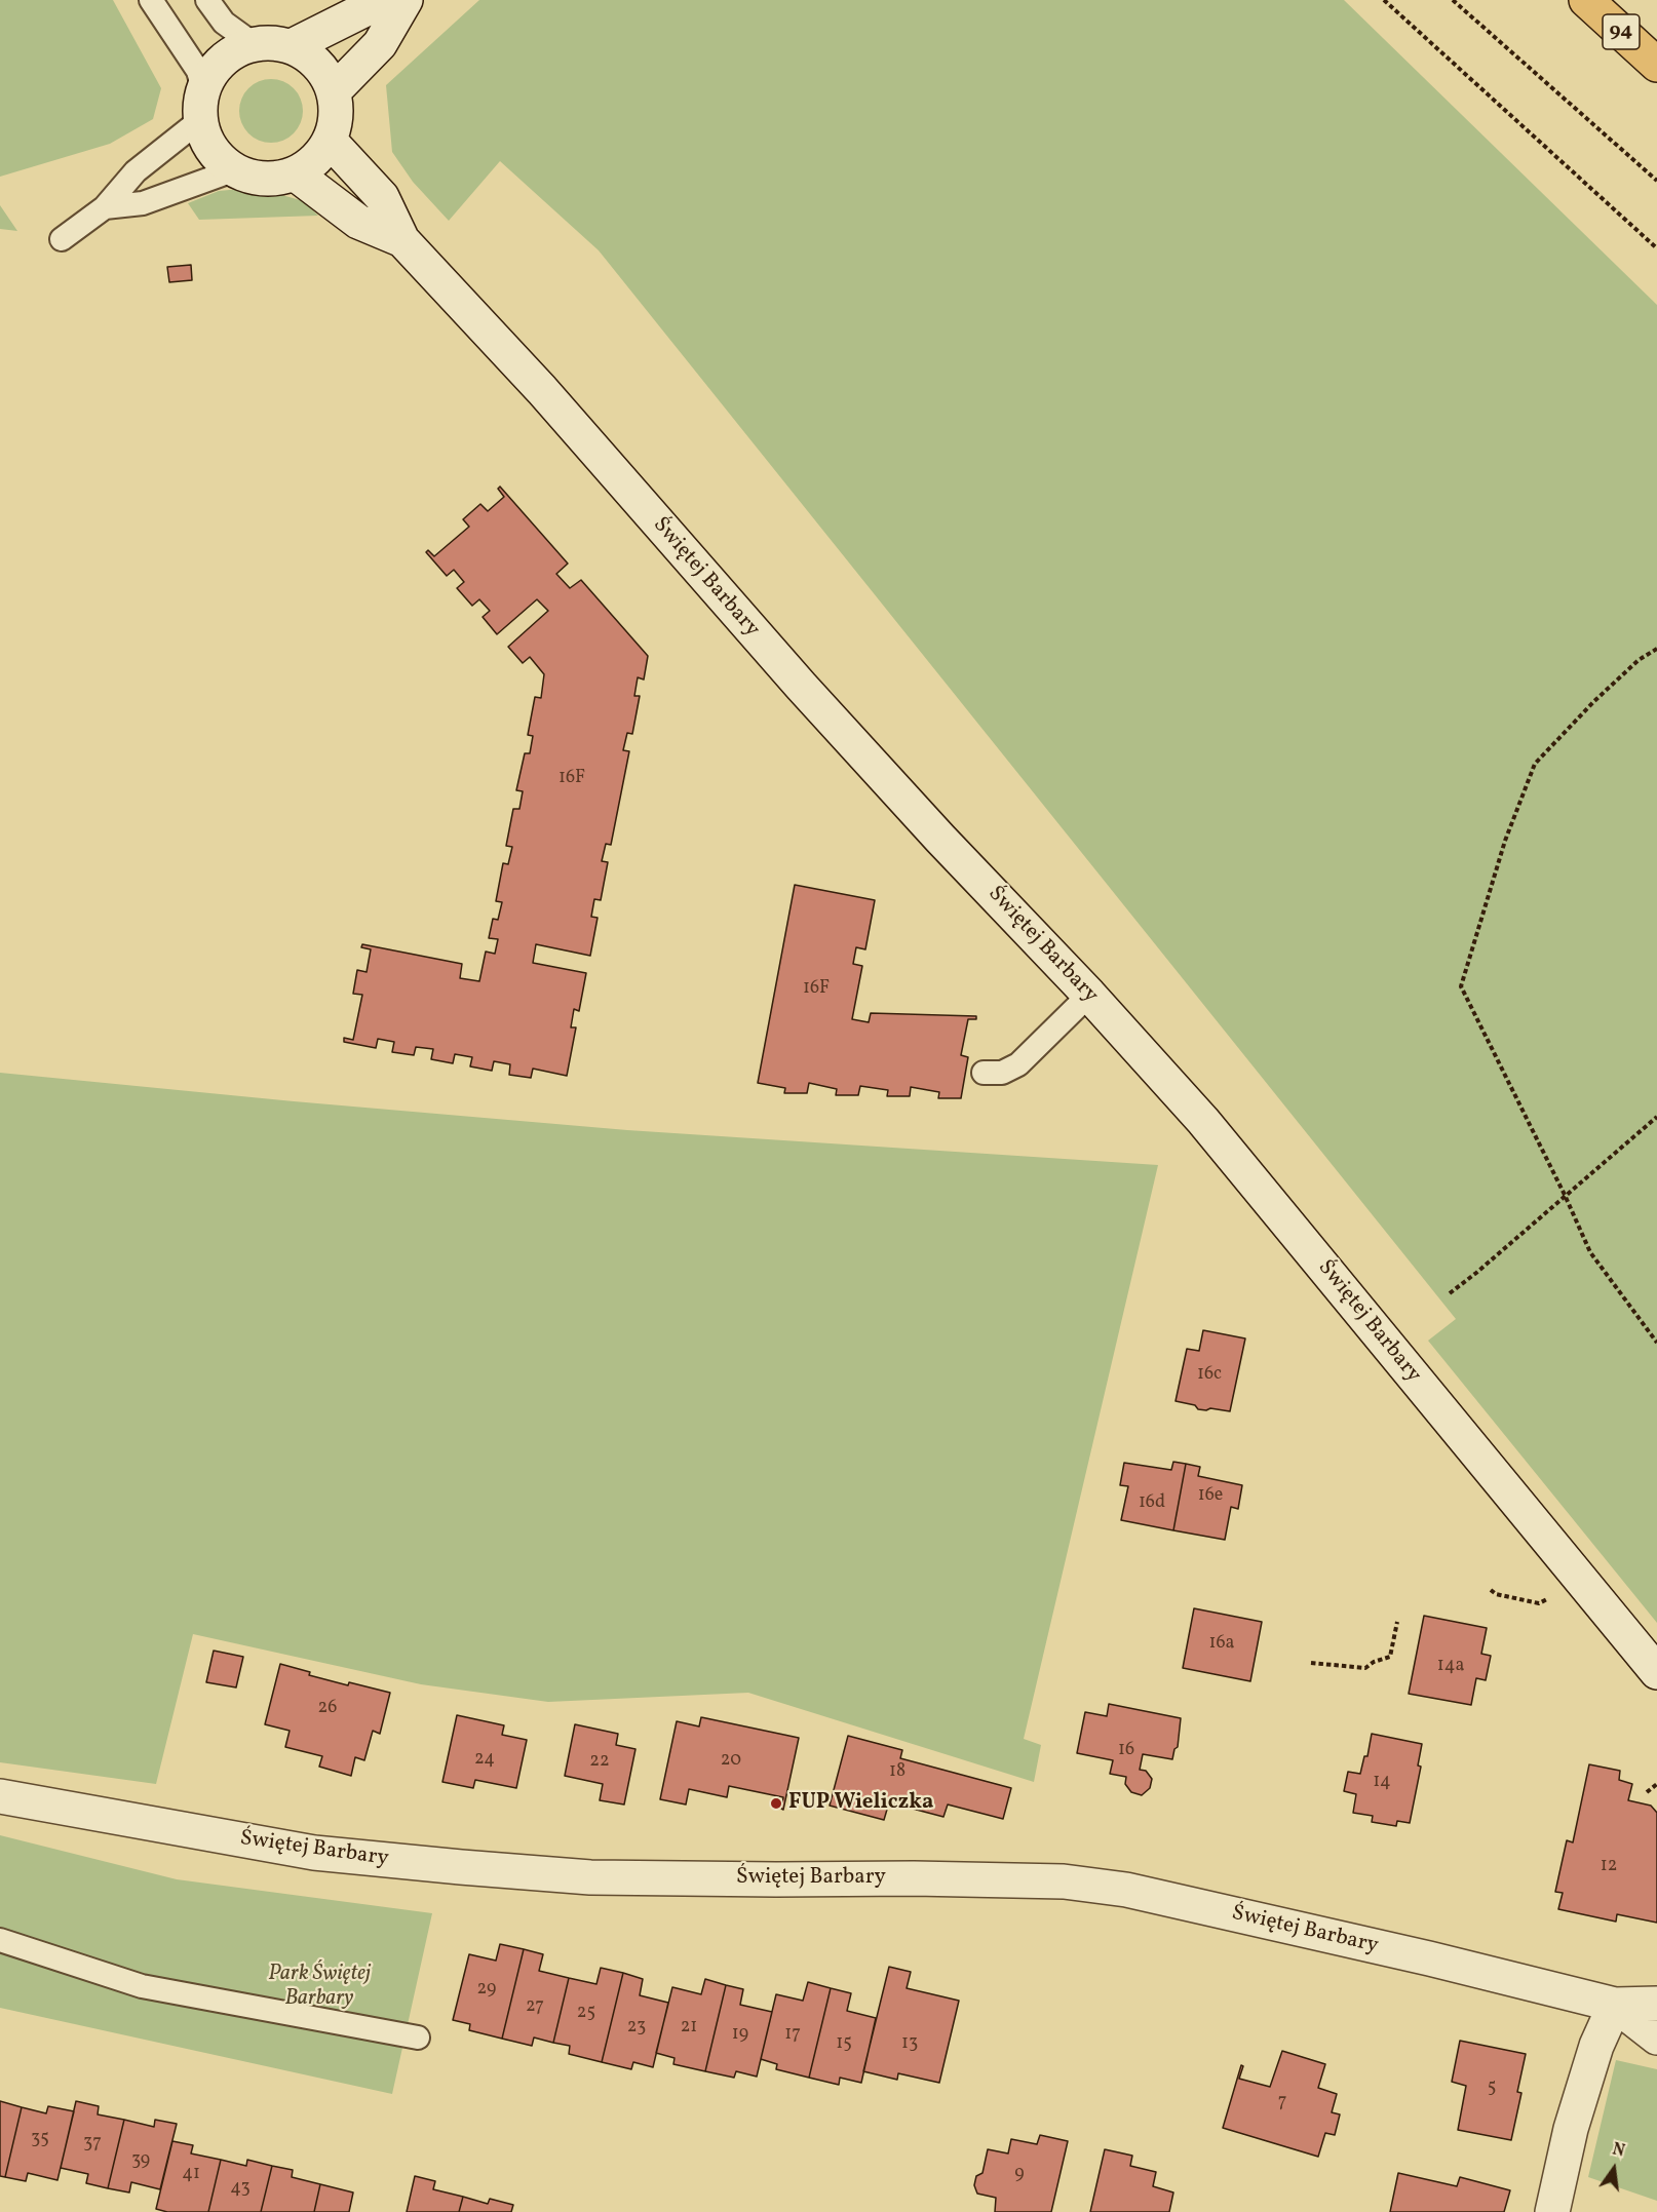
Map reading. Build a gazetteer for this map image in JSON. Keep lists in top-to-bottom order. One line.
{"streets":{"main road":["94"],"street":["Świętej Barbary"]},"parks":["Park Świętej Barbary"],"places":["FUP Wieliczka"],"house_numbers":["16F","16F","16c","16e","16d","16a","14a","26","16","24","20","22","18","14","12","29","27","25","23","21","19","17","15","13","5","7","35","37","39","41","9","43"],"north":"top"}
